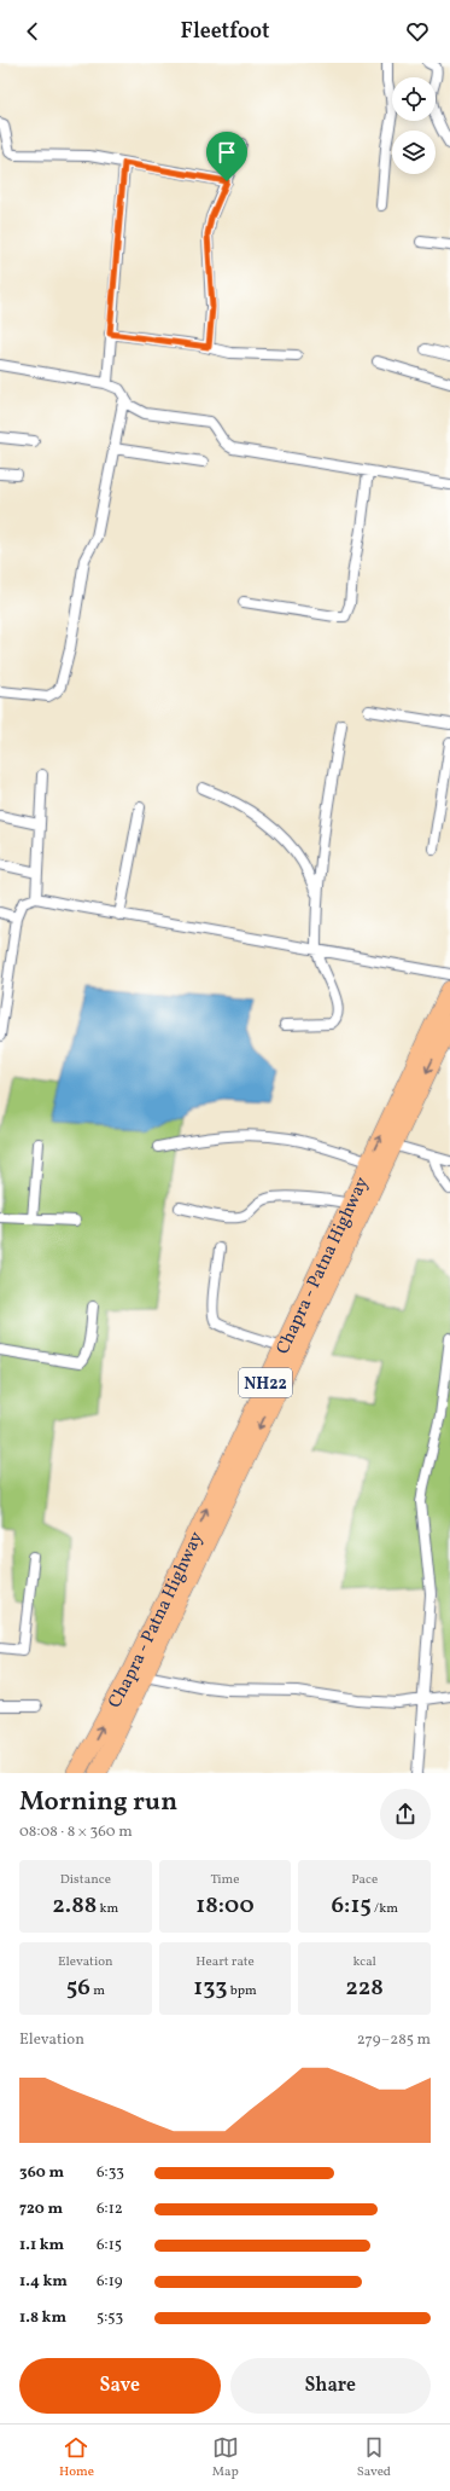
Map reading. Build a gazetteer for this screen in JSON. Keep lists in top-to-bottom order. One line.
{"streets":{"highway":["Chapra - Patna Highway","NH22"]},"page":{"header":"Fleetfoot","heading":["Morning run","08:08 · 8 × 360 m"],"stats":[["Distance","2.88 km"],["Time","18:00"],["Pace","6:15 /km"],["Elevation","56 m"],["Heart rate","133 bpm"],["kcal","228"]],"chart":["Elevation","279–285 m"],"list":[{"name":"360 m","note":"6:33"},{"name":"720 m","note":"6:12"},{"name":"1.1 km","note":"6:15"},{"name":"1.4 km","note":"6:19"},{"name":"1.8 km","note":"5:53"}],"buttons":["Save","Share"],"tabs":["Home","Map","Saved"]}}
